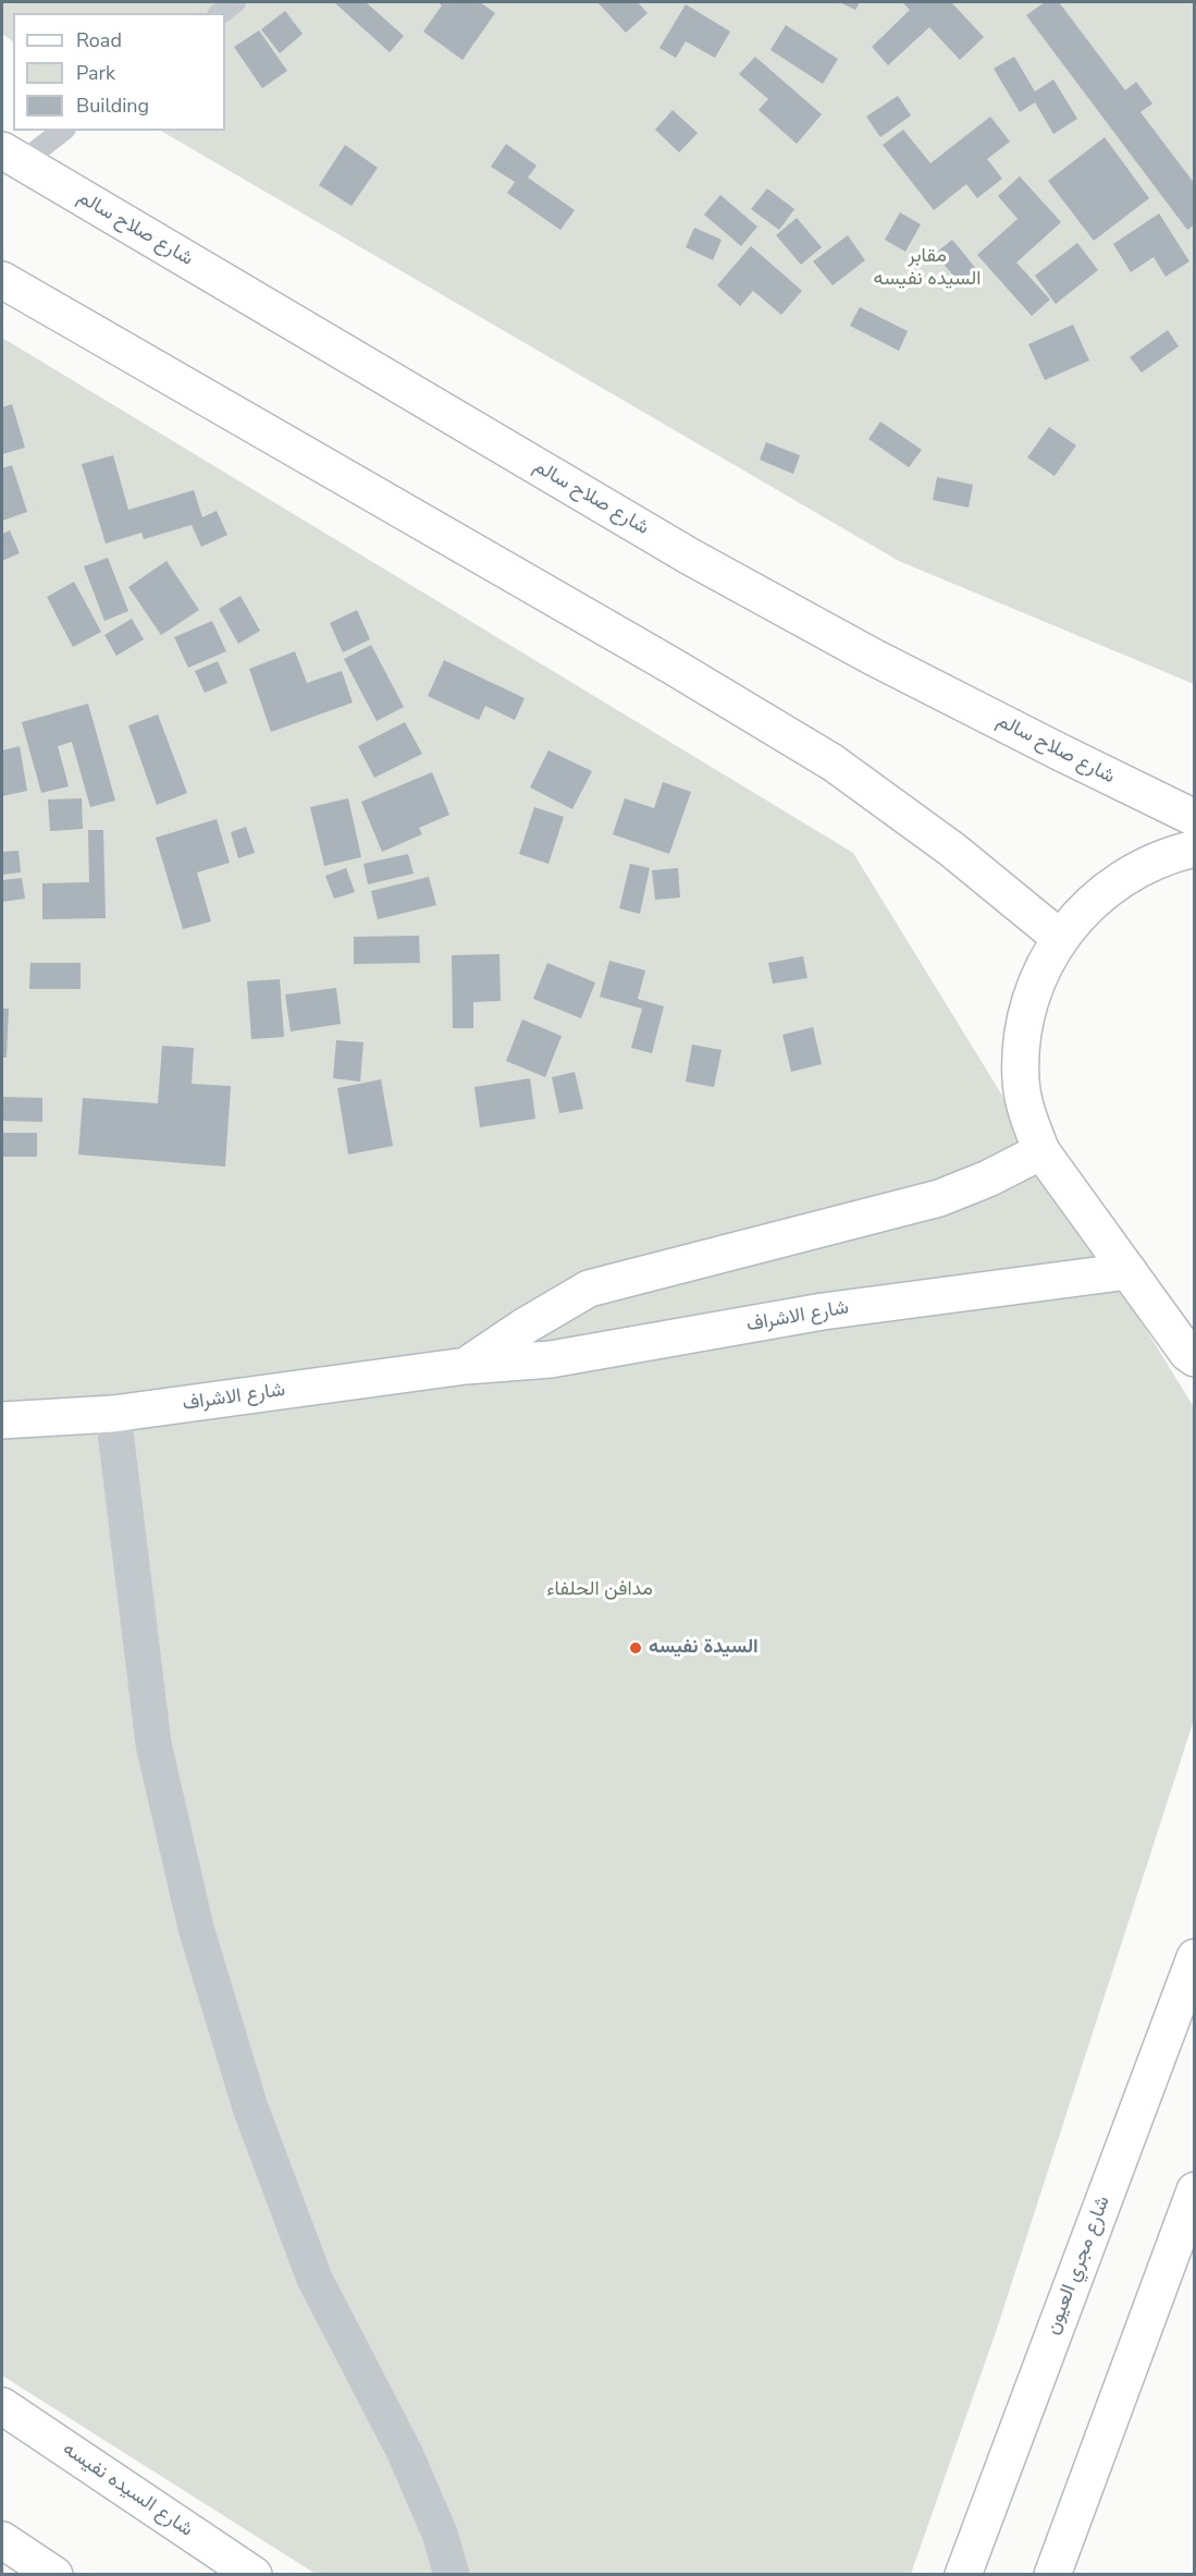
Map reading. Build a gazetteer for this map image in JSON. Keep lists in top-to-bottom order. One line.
{"streets":{"main road":["شارع صلاح سالم","شارع الاشراف","شارع مجري العيون","شارع السيده نفيسه"]},"parks":["مقابر السيده نفيسه","مدافن الحلفاء"],"places":["السيدة نفيسه"],"legend":["Road","Park","Building"]}
